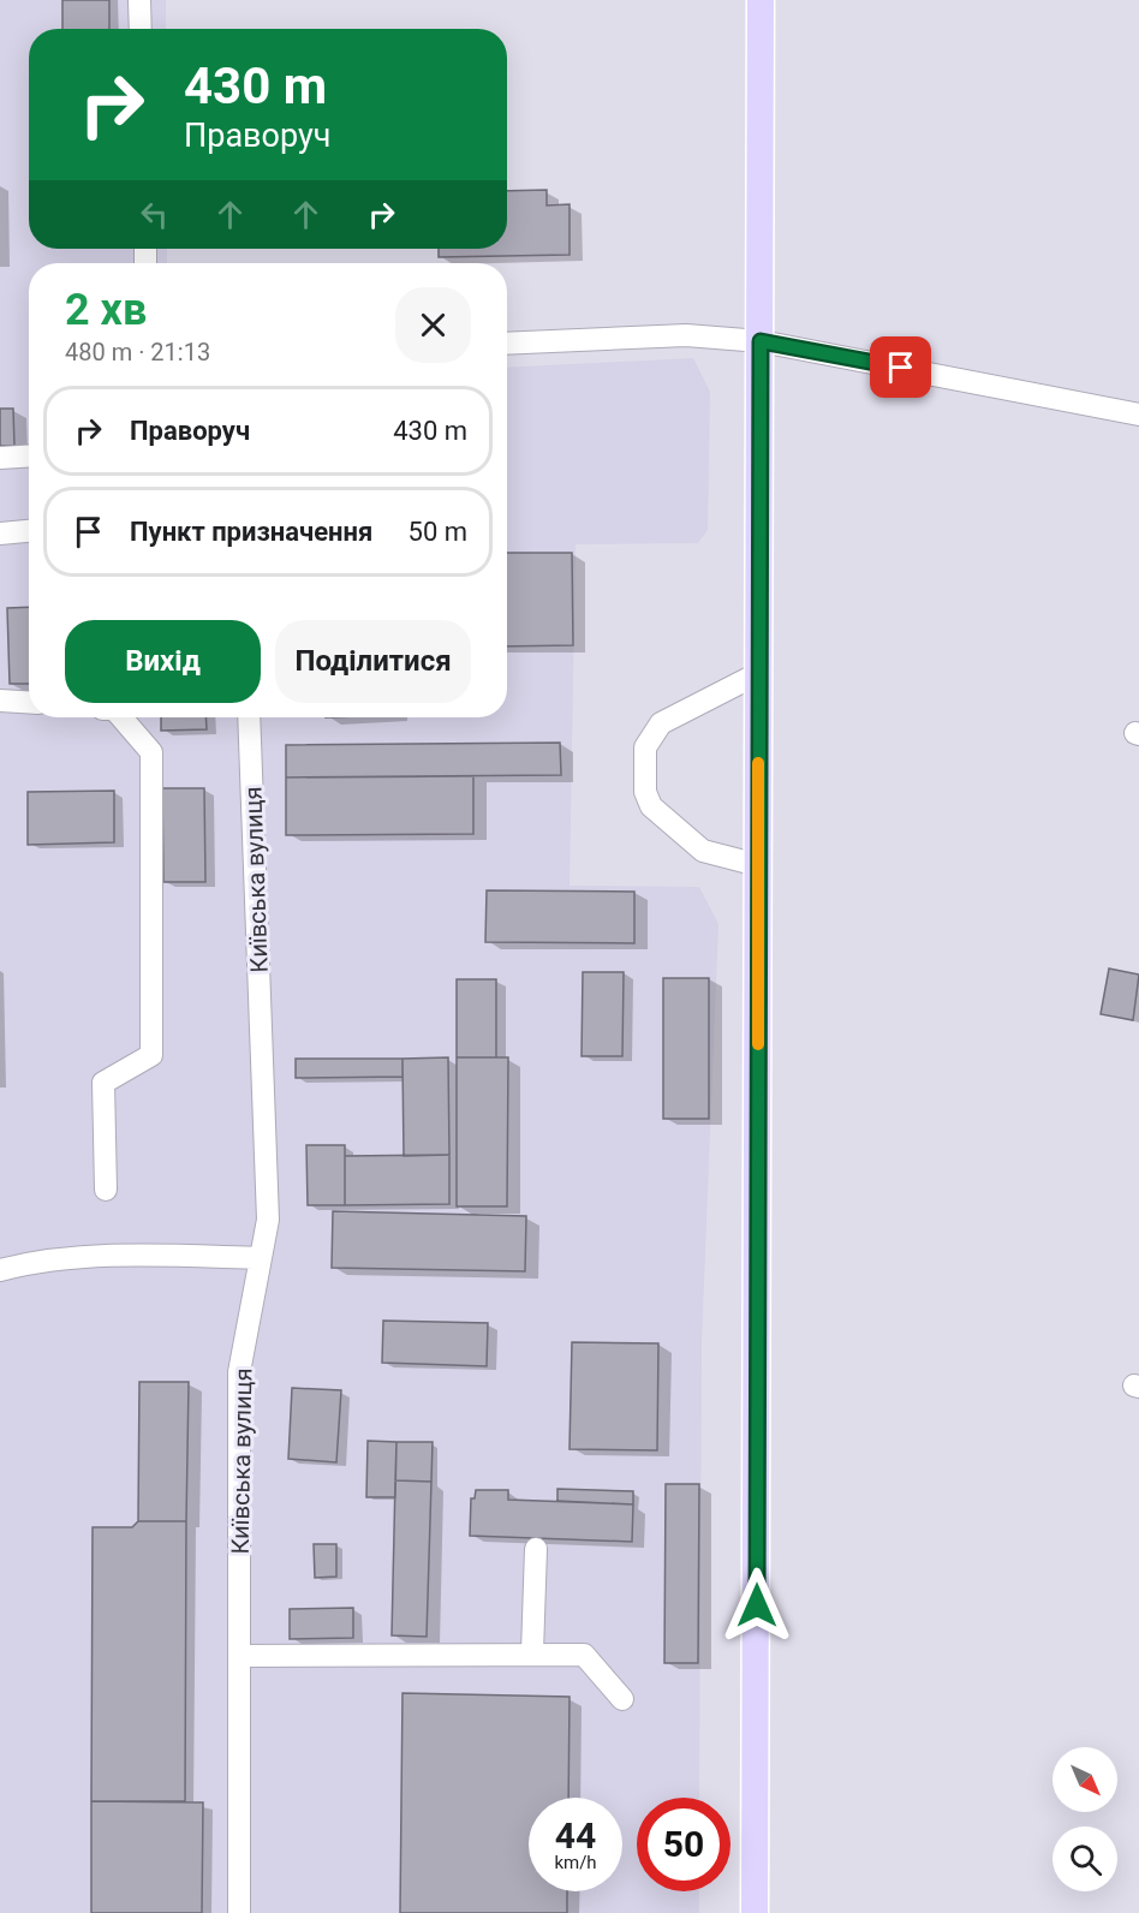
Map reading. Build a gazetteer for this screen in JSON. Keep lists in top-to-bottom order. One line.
{"streets":{"street":["Київська вулиця"]},"north":"bottom right","page":{"turn":["430 m","Праворуч"],"heading":["2 хв","480 m · 21:13"],"list":[{"name":"Праворуч","value":"430 m"},{"name":"Пункт призначення","value":"50 m"}],"buttons":["Вихід","Поділитися"],"speed":"44 km/h","limit":"50"}}
